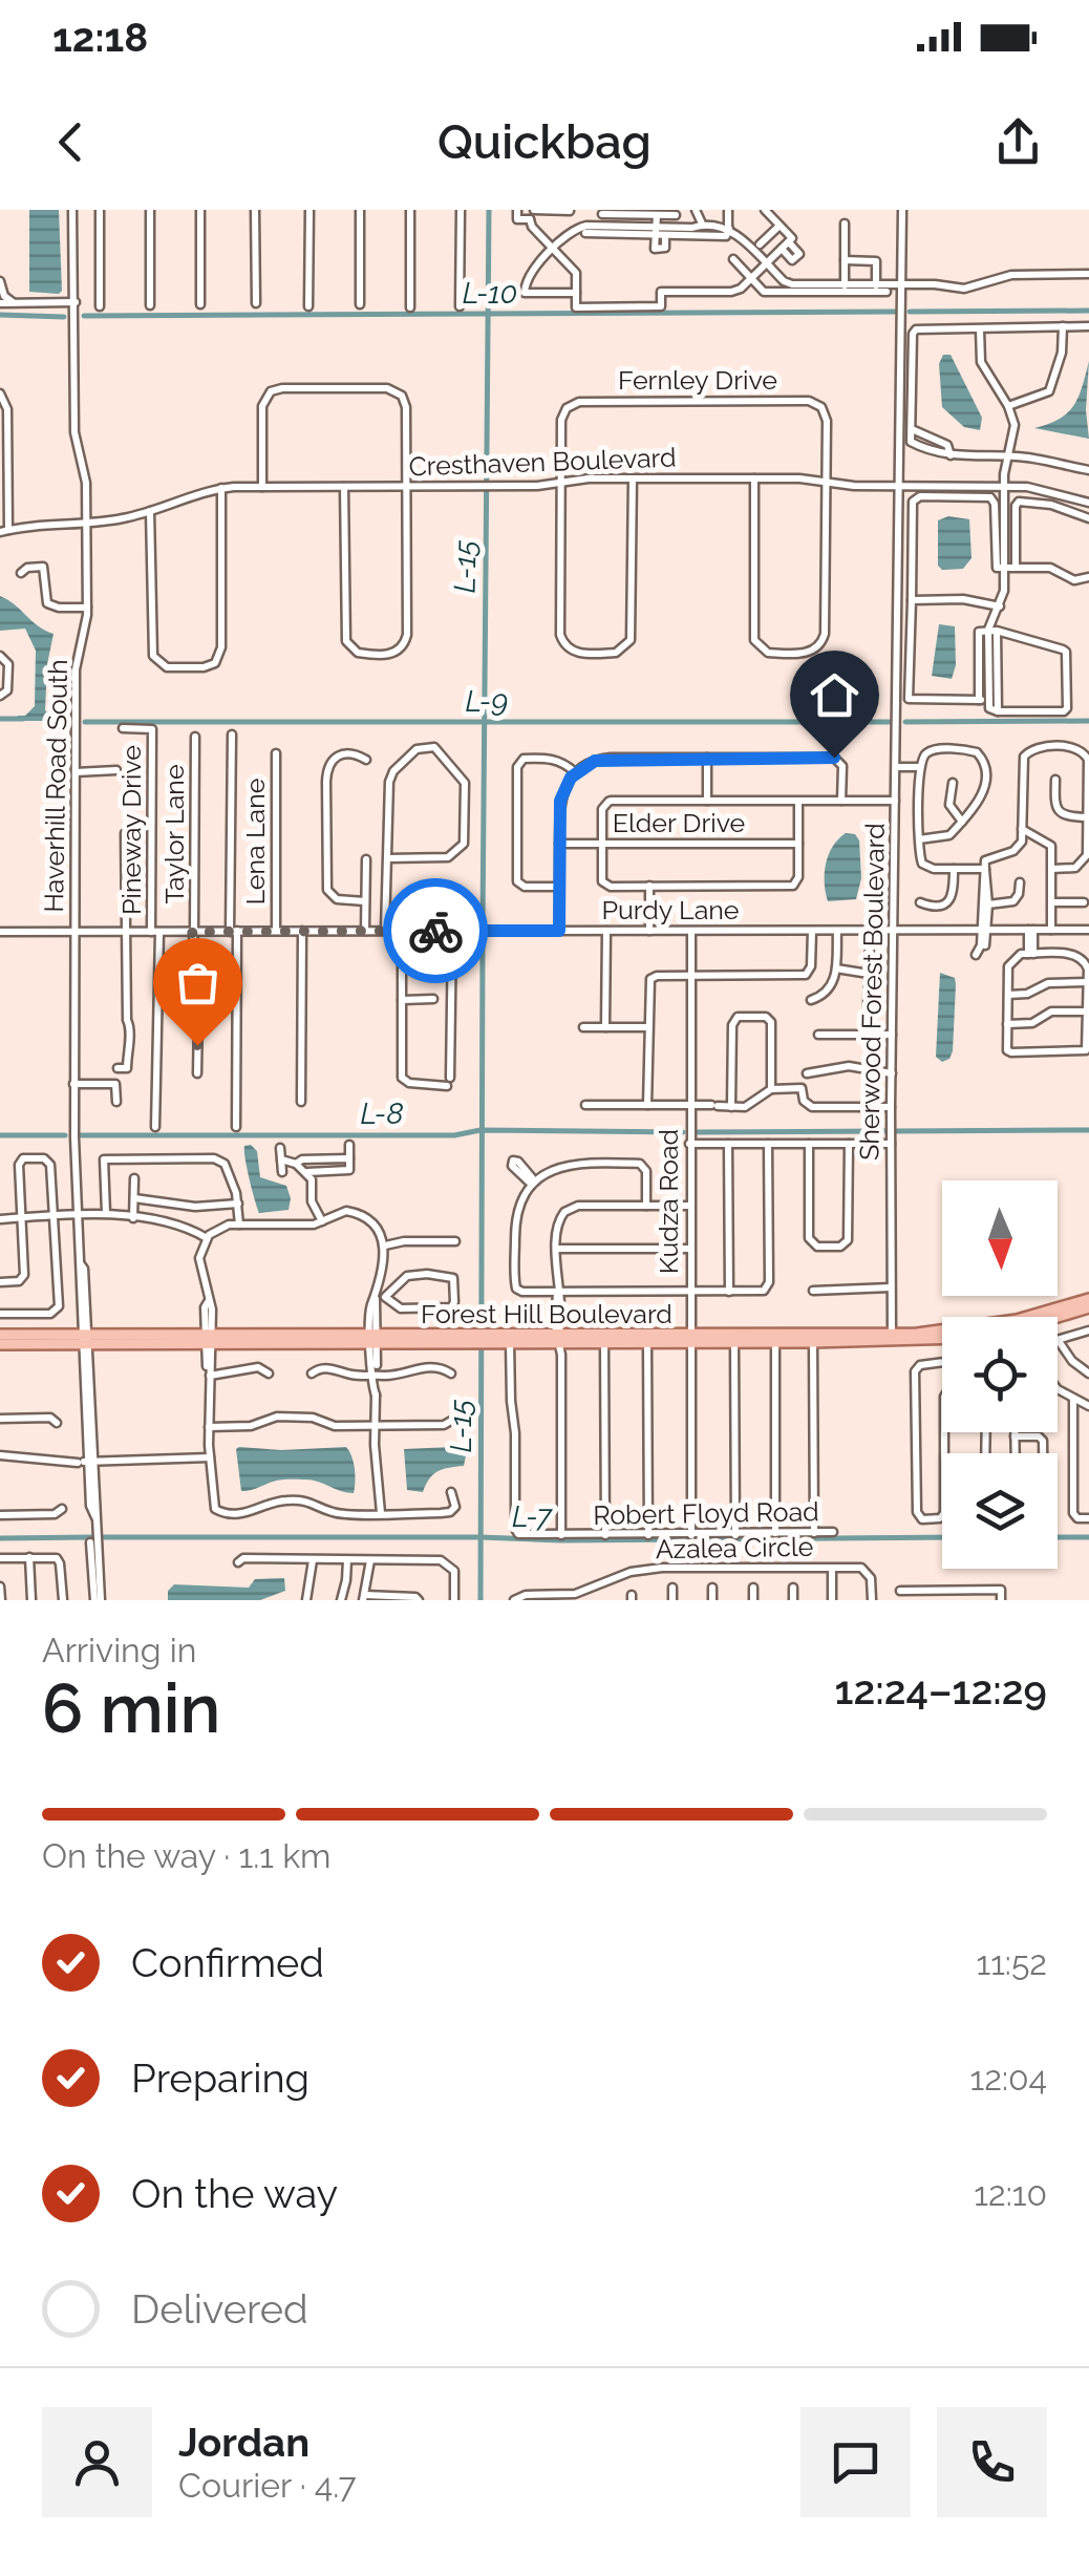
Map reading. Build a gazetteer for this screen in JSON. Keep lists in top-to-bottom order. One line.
{"streets":{"main road":["Forest Hill Boulevard"],"street":["Fernley Drive","Cresthaven Boulevard","Haverhill Road South","Elder Drive","Pineway Drive","Taylor Lane","Lena Lane","Purdy Lane","Sherwood Forest Boulevard","Kudza Road","Robert Floyd Road","Azalea Circle"]},"crossings":[["Fernley Drive","Cresthaven Boulevard"],["Cresthaven Boulevard","Haverhill Road South"],["Cresthaven Boulevard","Sherwood Forest Boulevard"],["Haverhill Road South","Purdy Lane"],["Haverhill Road South","Forest Hill Boulevard"],["Pineway Drive","Purdy Lane"],["Taylor Lane","Purdy Lane"],["Lena Lane","Purdy Lane"],["Purdy Lane","Sherwood Forest Boulevard"],["Purdy Lane","Kudza Road"],["Sherwood Forest Boulevard","Forest Hill Boulevard"],["Kudza Road","Forest Hill Boulevard"],["Kudza Road","Robert Floyd Road"],["Forest Hill Boulevard","Robert Floyd Road"]],"water":["L-10","L-15","L-9","L-8","L-7"],"north":"bottom","page":{"status":"12:18","header":"Quickbag","heading":["6 min","Arriving in","12:24–12:29"],"panel":["Jordan","Courier · 4.7"],"bar":"On the way · 1.1 km","list":[["Confirmed","11:52"],["Preparing","12:04"],["On the way","12:10"],"Delivered"]}}
